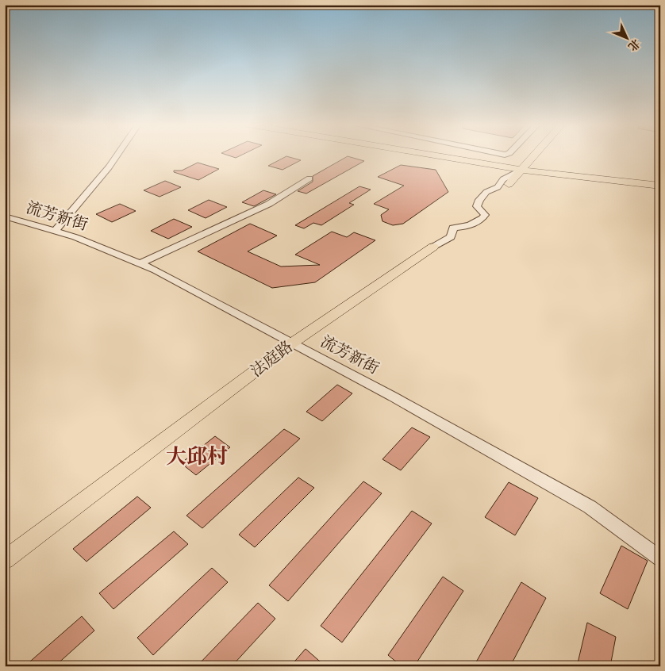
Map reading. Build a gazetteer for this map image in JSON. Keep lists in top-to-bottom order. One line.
{"streets":{"main road":["法庭路"],"street":["流芳新街"]},"crossings":[["流芳新街","法庭路"]],"districts":["大邱村"],"north":"bottom right"}
